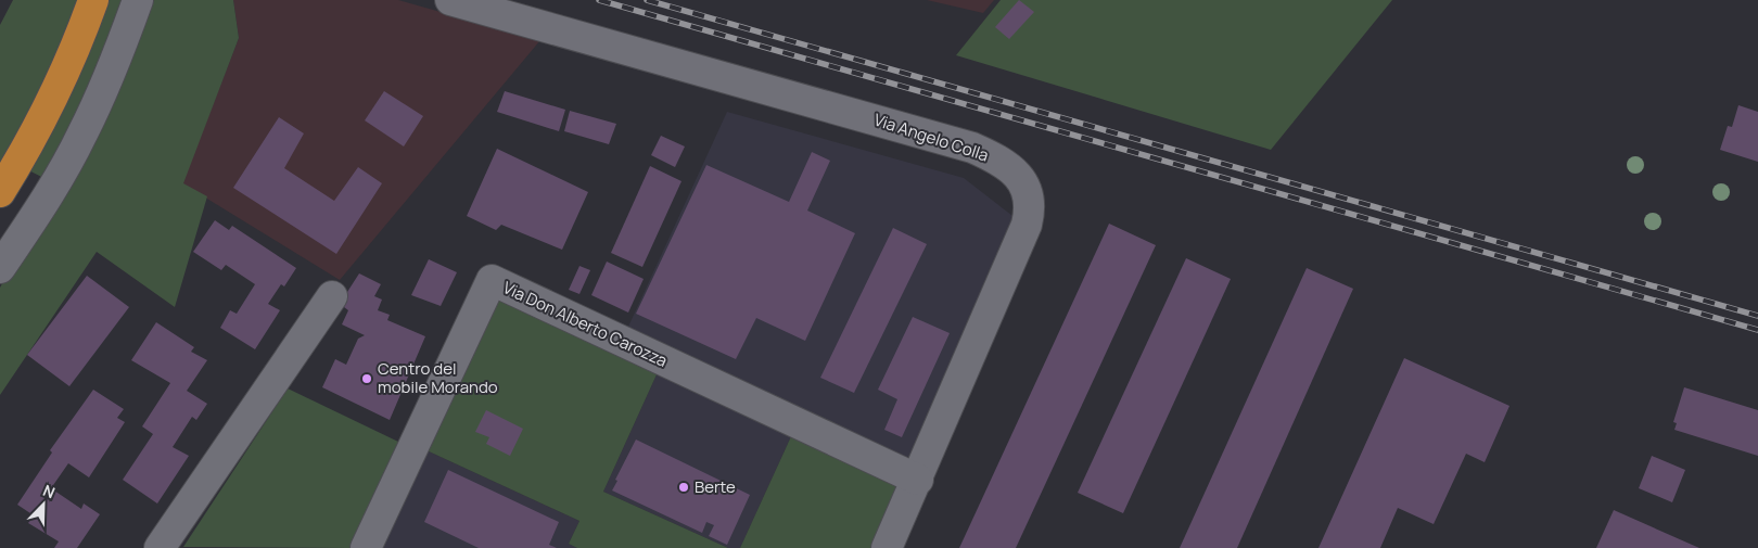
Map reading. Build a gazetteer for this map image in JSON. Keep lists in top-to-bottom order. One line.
{"streets":{"street":["Via Angelo Colla","Via Don Alberto Carozza"]},"crossings":[["Via Angelo Colla","Via Don Alberto Carozza"]],"places":["Centro del mobile Morando","Berte"],"north":"top right"}
